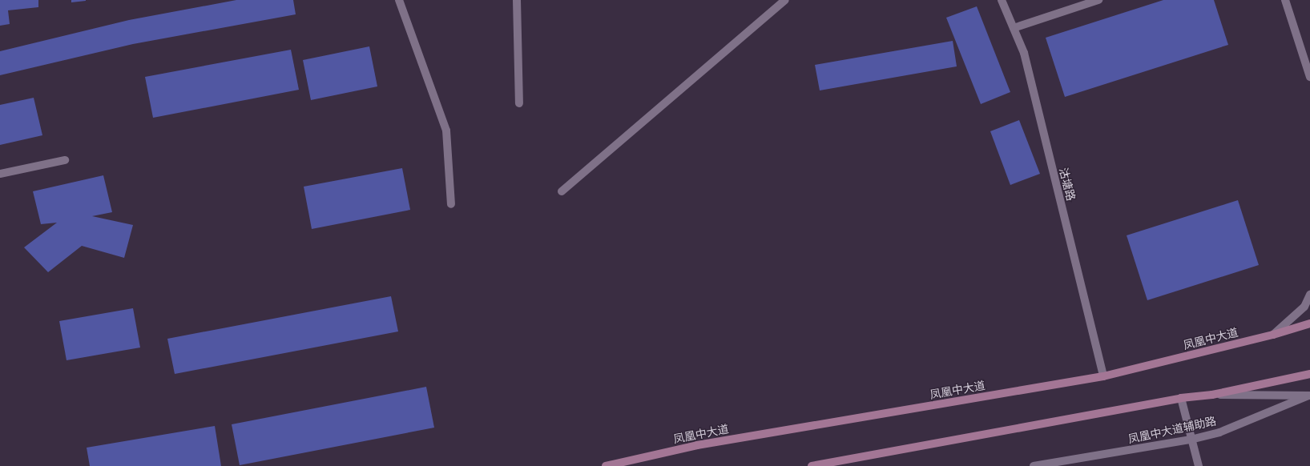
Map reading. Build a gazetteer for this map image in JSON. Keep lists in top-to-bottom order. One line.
{"streets":{"main road":["沽塘路","凤凰中大道","凤凰中大道辅助路"]},"crossings":[["沽塘路","凤凰中大道"]]}
